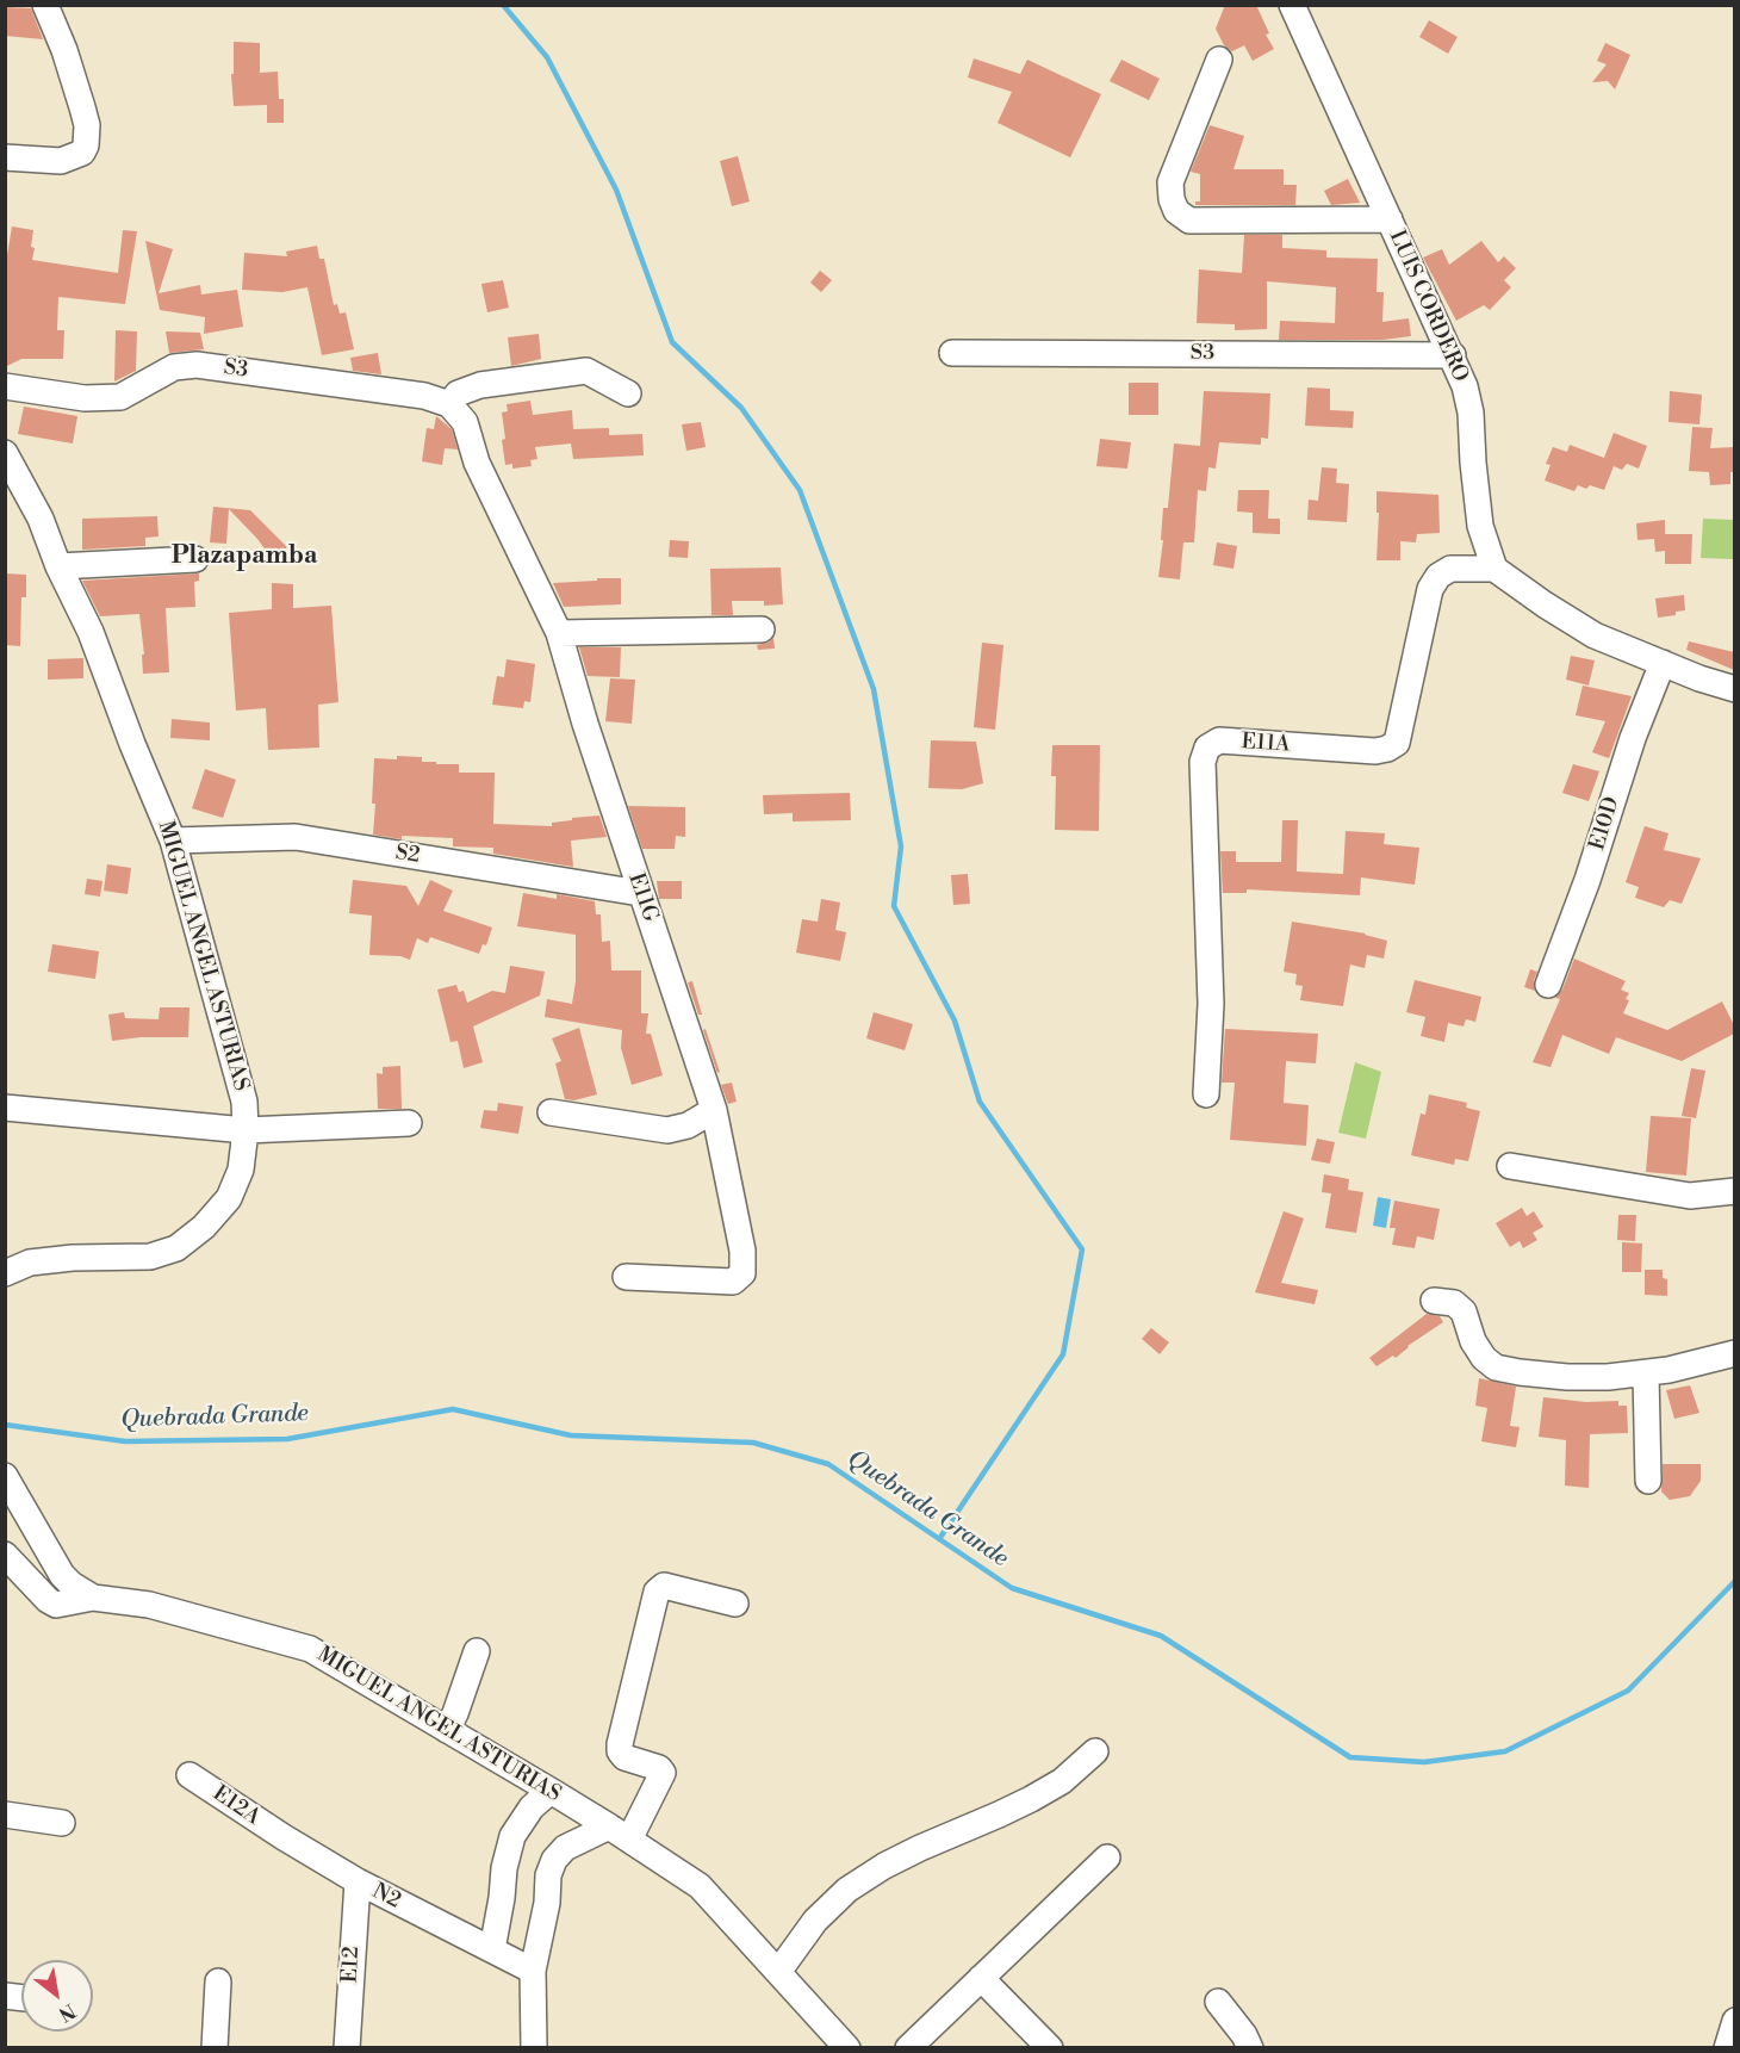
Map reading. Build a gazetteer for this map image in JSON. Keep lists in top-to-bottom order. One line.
{"streets":{"street":["LUIS CORDERO","S3","E11A","E10D","S2","E11G","MIGUEL ANGEL ASTURIAS","E12A","N2","E12"]},"crossings":[["LUIS CORDERO","S3"],["LUIS CORDERO","E11A"],["S3","E11G"],["S2","E11G"],["S2","MIGUEL ANGEL ASTURIAS"],["E12A","N2"],["N2","E12"]],"districts":["Plazapamba"],"water":["Quebrada Grande"],"north":"bottom right"}
